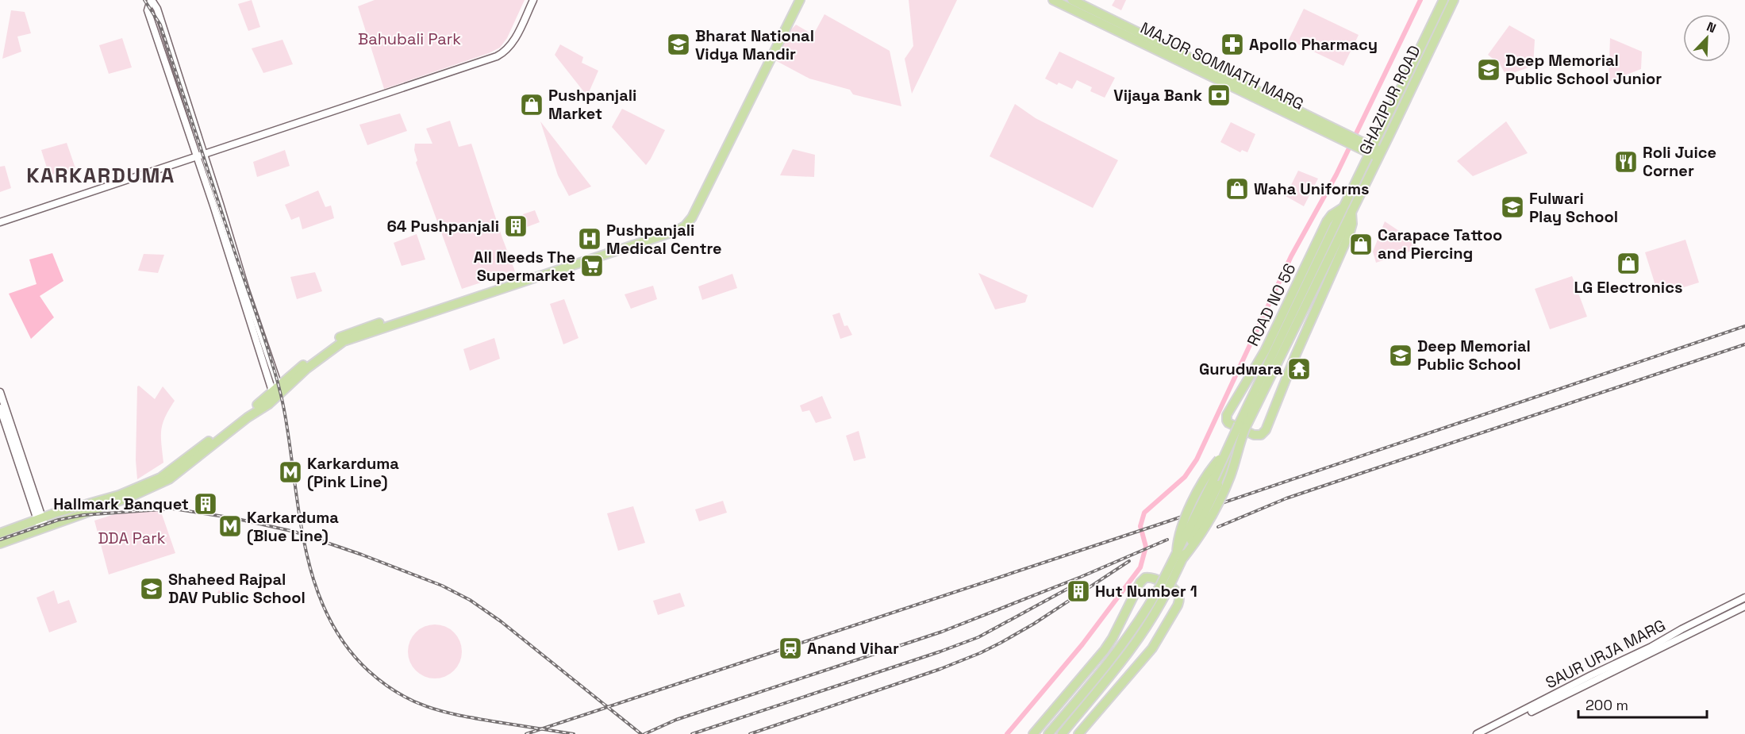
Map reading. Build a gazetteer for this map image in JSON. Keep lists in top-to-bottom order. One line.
{"streets":{"main road":["MAJOR SOMNATH MARG","GHAZIPUR ROAD","ROAD NO 56"],"street":["SAUR URJA MARG"]},"crossings":[["MAJOR SOMNATH MARG","GHAZIPUR ROAD"],["GHAZIPUR ROAD","ROAD NO 56"]],"districts":["KARKARDUMA"],"parks":["Bahubali Park","DDA Park"],"places":{"school or university":["Bharat National Vidya Mandir","Deep Memorial Public School Junior","Fulwari Play School","Deep Memorial Public School","Shaheed Rajpal DAV Public School"],"pharmacy":["Apollo Pharmacy"],"bank":["Vijaya Bank"],"shop":["Pushpanjali Market","Waha Uniforms","Carapace Tattoo and Piercing","LG Electronics"],"restaurant":["Roli Juice Corner"],"building":["64 Pushpanjali","Hallmark Banquet","Hut Number 1"],"hospital":["Pushpanjali Medical Centre"],"supermarket":["All Needs The Supermarket"],"temple":["Gurudwara"],"metro station":["Karkarduma (Pink Line)","Karkarduma (Blue Line)"],"station":["Anand Vihar"]},"scale_bar":"200 m","north":"top right"}
